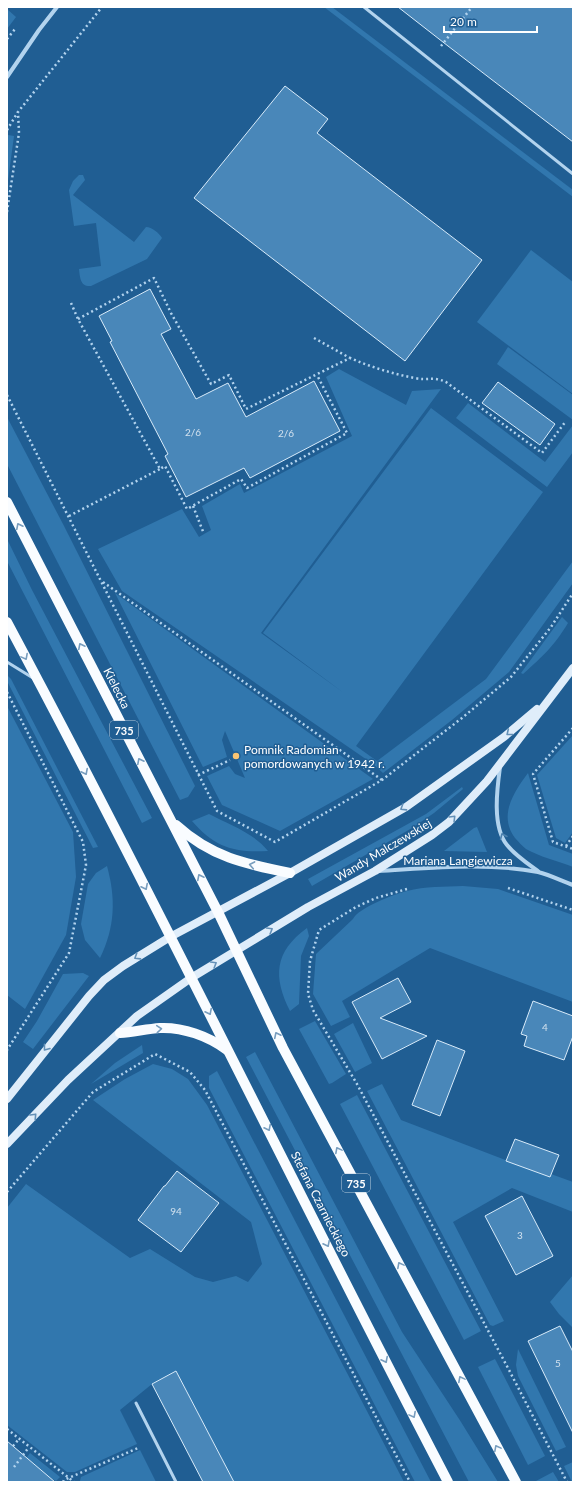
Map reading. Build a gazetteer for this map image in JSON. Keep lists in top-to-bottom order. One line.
{"streets":{"main road":["Kielecka","735","Wandy Malczewskiej","Stefana Czarnieckiego"],"street":["Mariana Langiewicza"]},"crossings":[["Kielecka","735"],["Kielecka","Wandy Malczewskiej"],["735","Wandy Malczewskiej"],["Wandy Malczewskiej","Mariana Langiewicza"],["Wandy Malczewskiej","Stefana Czarnieckiego"]],"one_way":["Mariana Langiewicza"],"places":["Pomnik Radomian pomordowanych w 1942 r."],"house_numbers":["2/6","2/6","4","94","3","5"],"scale_bar":"20 m"}
